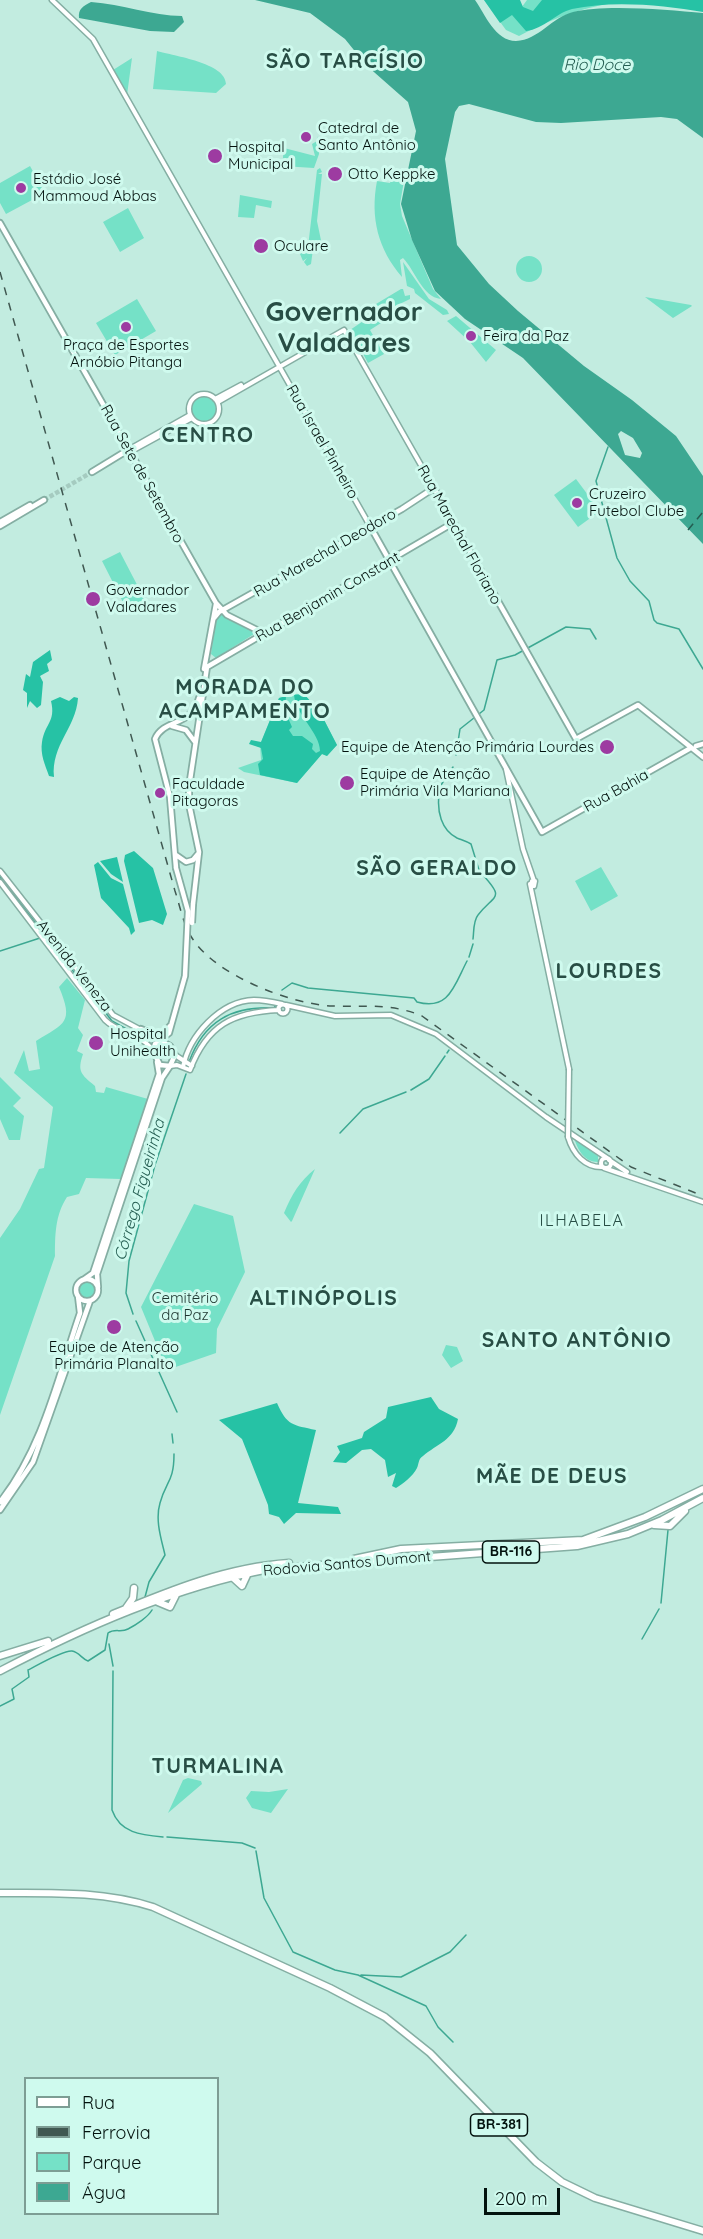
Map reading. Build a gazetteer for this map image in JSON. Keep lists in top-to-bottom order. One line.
{"streets":{"highway":["BR-116","Rodovia Santos Dumont","BR-381"],"main road":["Rua Israel Pinheiro","Rua Sete de Setembro","Rua Marechal Floriano","Rua Marechal Deodoro","Rua Benjamin Constant","Rua Bahia","Avenida Veneza"]},"crossings":[["Rua Israel Pinheiro","Rua Marechal Floriano"],["Rua Israel Pinheiro","Rua Marechal Deodoro"],["Rua Israel Pinheiro","Rua Benjamin Constant"],["Rua Israel Pinheiro","Rua Bahia"],["Rua Marechal Floriano","Rua Marechal Deodoro"],["Rua Marechal Floriano","Rua Benjamin Constant"]],"districts":["SÃO TARCÍSIO","Governador Valadares","CENTRO","MORADA DO ACAMPAMENTO","SÃO GERALDO","LOURDES","ILHABELA","ALTINÓPOLIS","SANTO ANTÔNIO","MÃE DE DEUS","TURMALINA"],"water":["Rio Doce","Córrego Figueirinha"],"parks":["Cemitério da Paz"],"places":["Catedral de Santo Antônio","Hospital Municipal","Otto Keppke","Estádio José Mammoud Abbas","Oculare","Praça de Esportes Arnóbio Pitanga","Feira da Paz","Cruzeiro Futebol Clube","Governador Valadares","Equipe de Atenção Primária Lourdes","Equipe de Atenção Primária Vila Mariana","Faculdade Pitagoras","Hospital Unihealth","Equipe de Atenção Primária Planalto"],"legend":["Rua","Ferrovia","Parque","Água"],"scale_bar":"200 m"}
